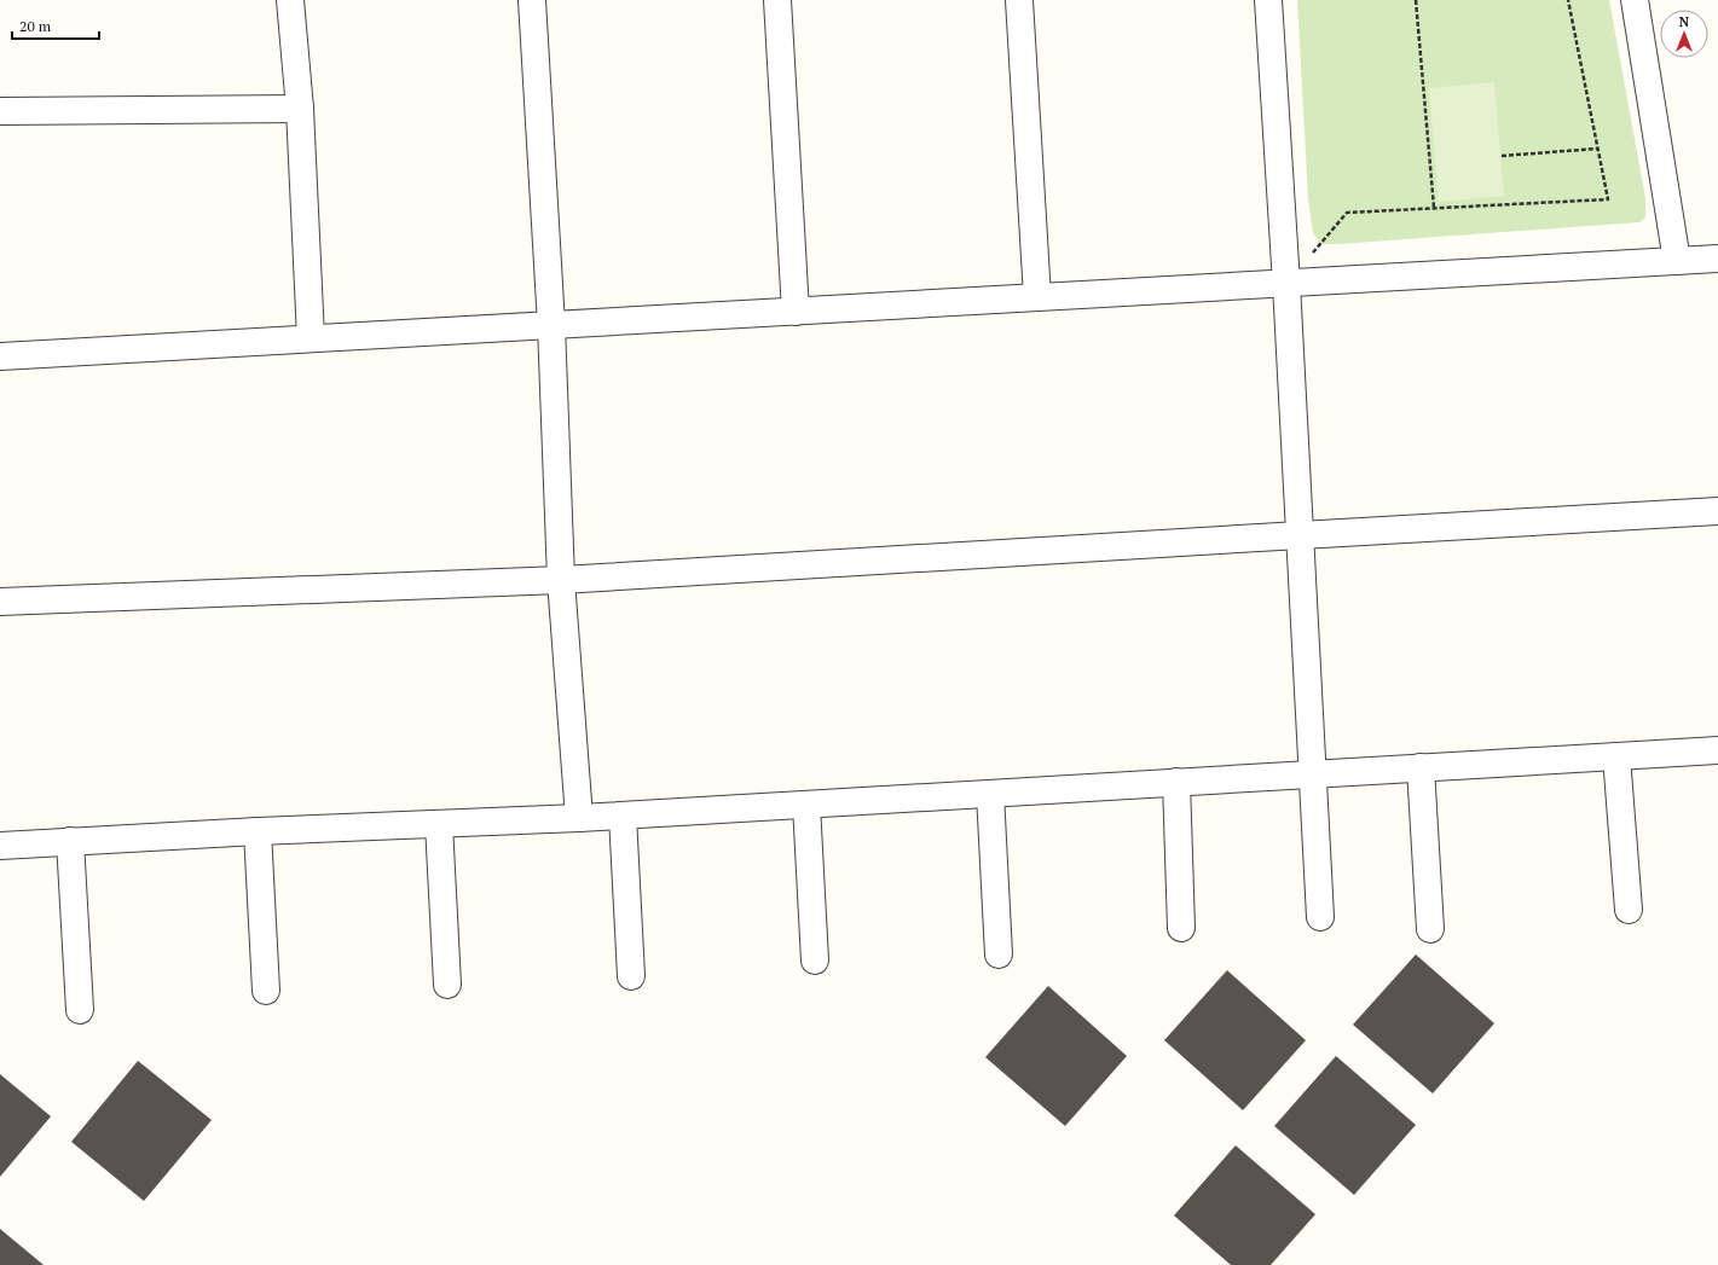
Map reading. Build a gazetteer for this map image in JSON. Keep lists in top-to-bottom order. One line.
{"scale_bar":"20 m","north":"top"}
